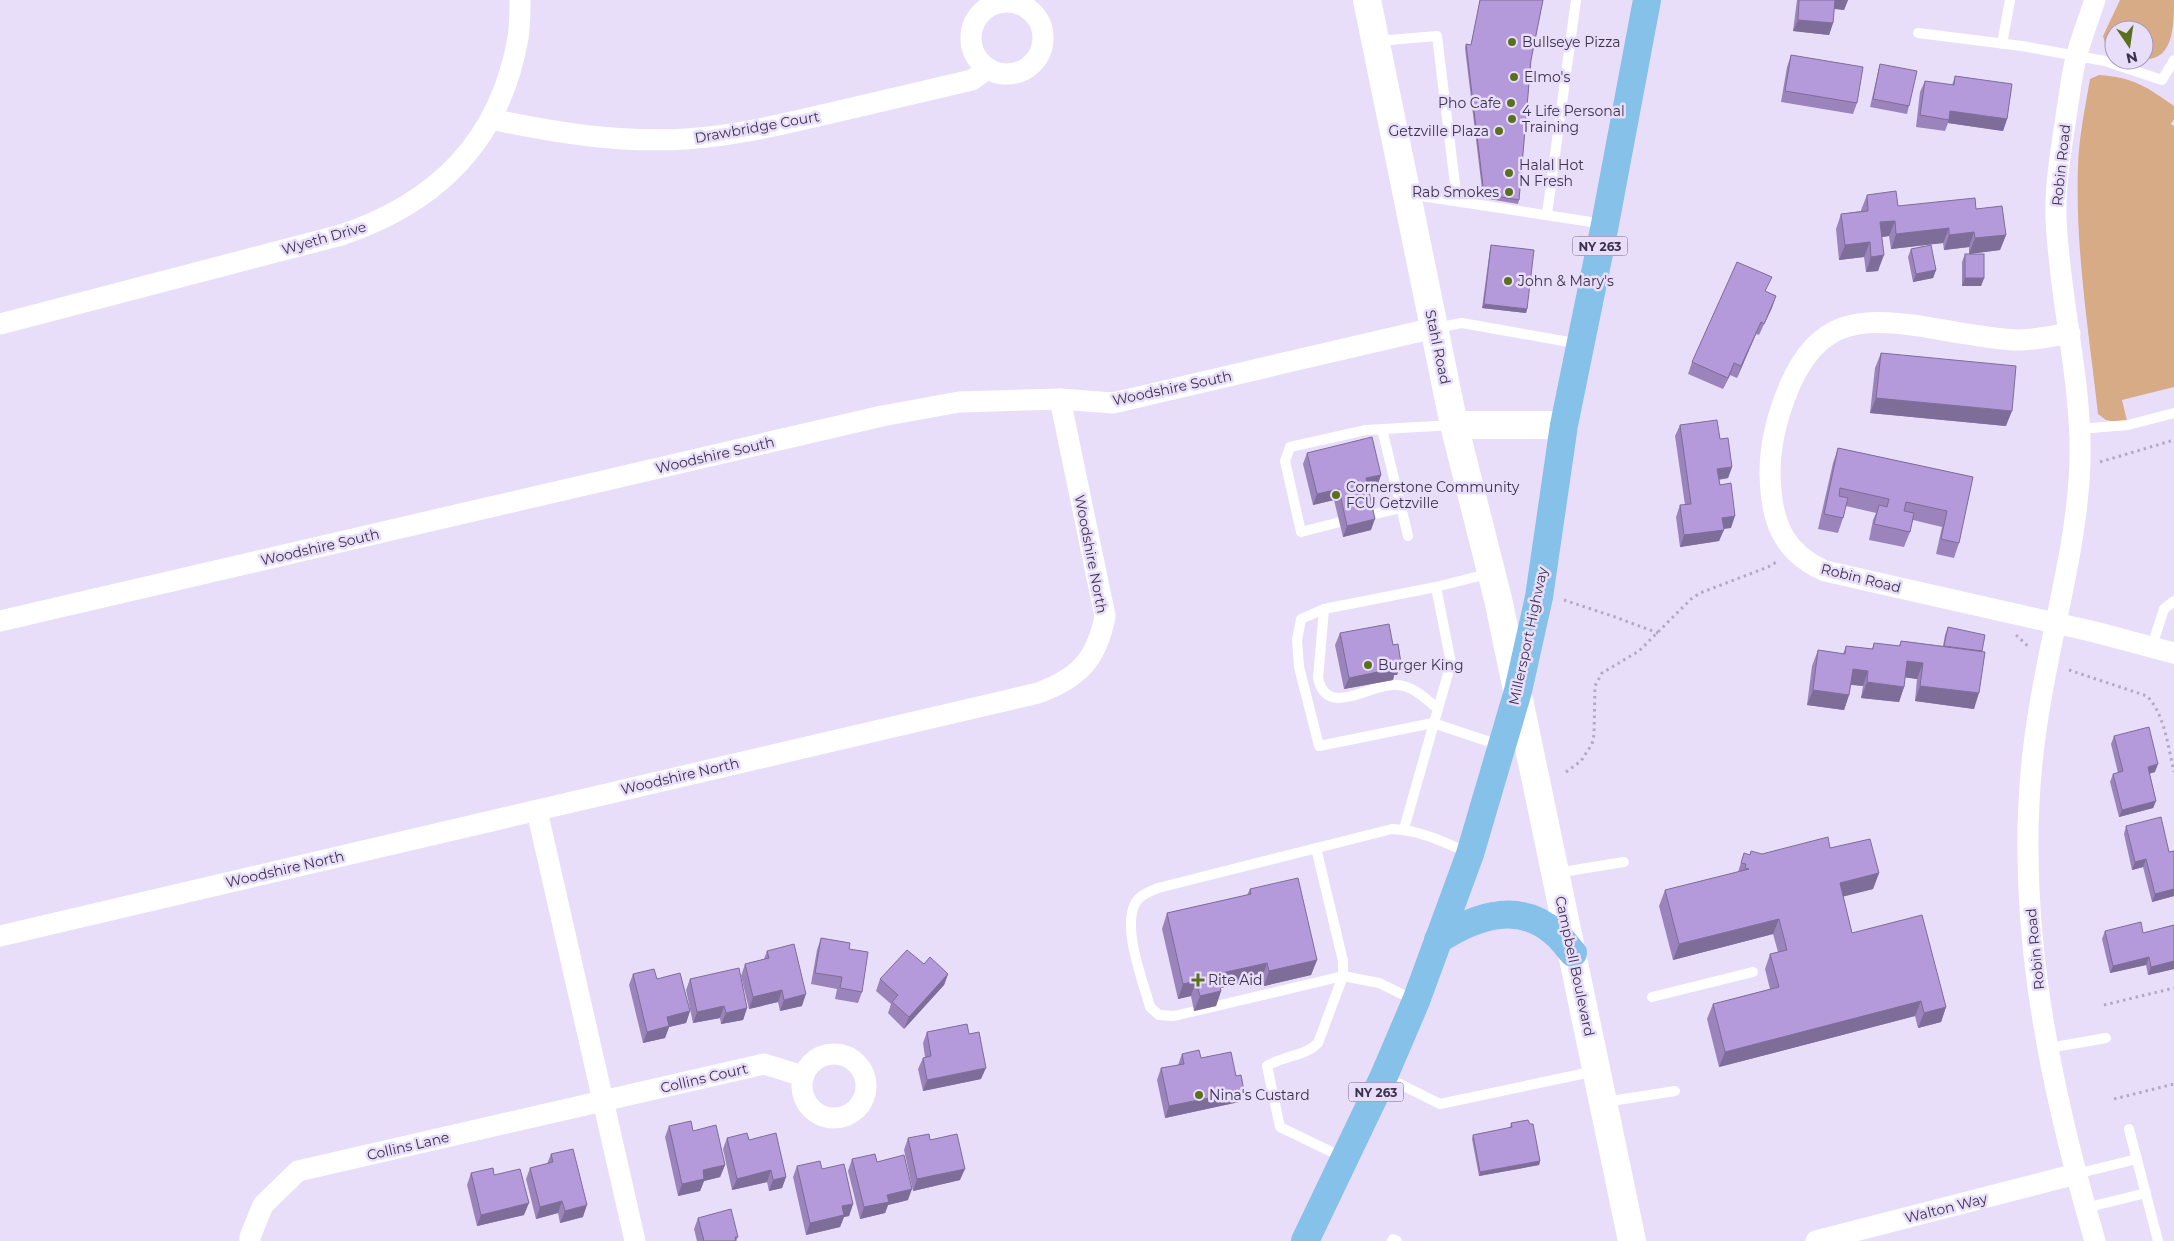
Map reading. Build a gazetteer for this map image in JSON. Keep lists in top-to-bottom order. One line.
{"streets":{"main road":["NY 263","Millersport Highway"],"street":["Drawbridge Court","Robin Road","Wyeth Drive","Stahl Road","Woodshire South","Woodshire North","Campbell Boulevard","Collins Court","Collins Lane","Walton Way"]},"crossings":[["Drawbridge Court","Wyeth Drive"],["Robin Road","Walton Way"],["Stahl Road","Woodshire South"],["Stahl Road","Millersport Highway"],["Stahl Road","Campbell Boulevard"],["Woodshire South","Woodshire North"],["Millersport Highway","Campbell Boulevard"],["Collins Court","Collins Lane"]],"places":{"other":["Bullseye Pizza","Elmo's","Pho Cafe","4 Life Personal Training","Getzville Plaza","Halal Hot N Fresh","Rab Smokes","John & Mary's","Cornerstone Community FCU Getzville","Burger King","Nina's Custard"],"health":["Rite Aid"]},"north":"bottom"}
